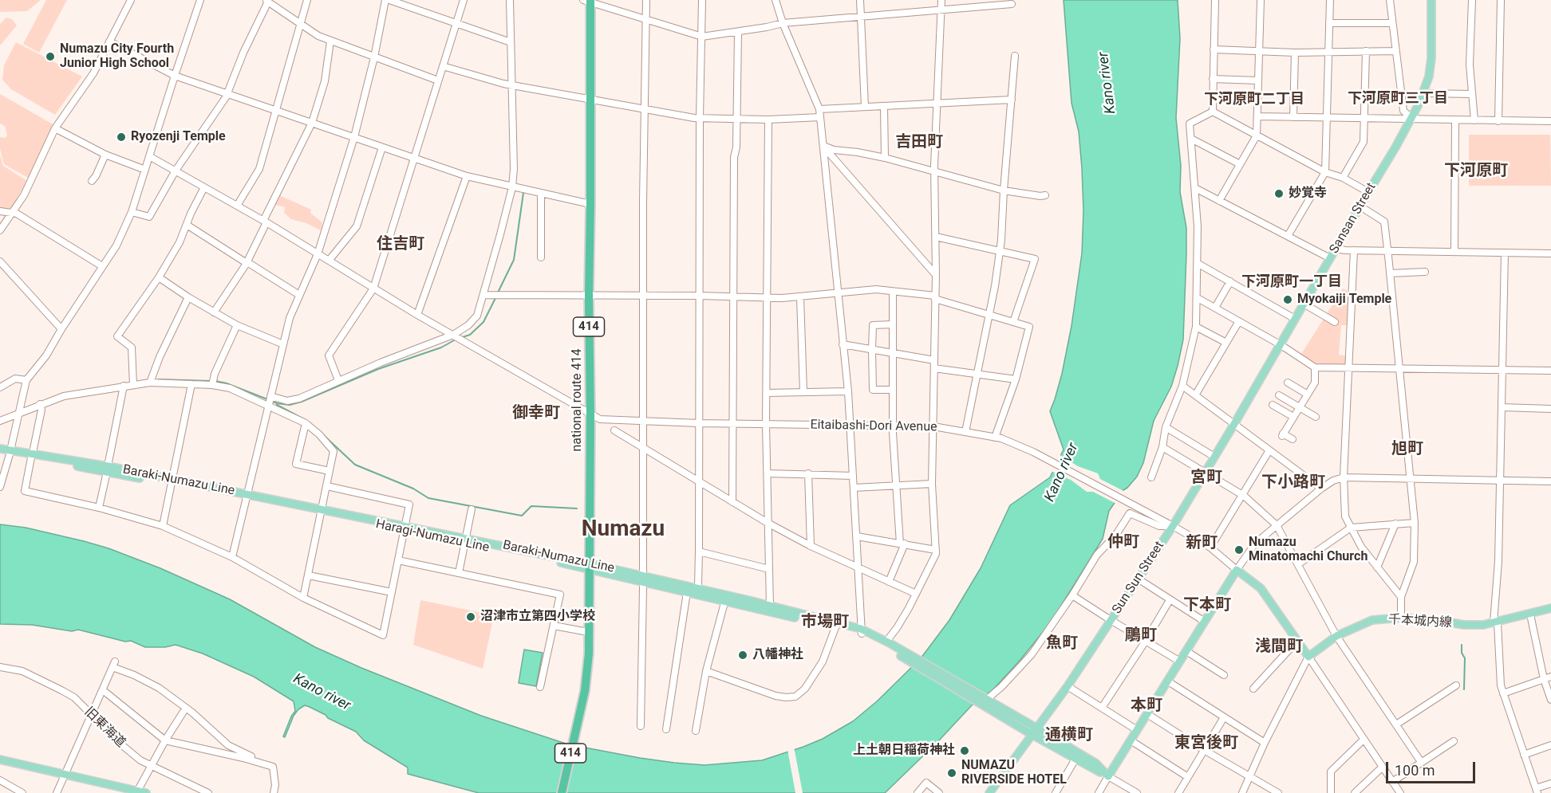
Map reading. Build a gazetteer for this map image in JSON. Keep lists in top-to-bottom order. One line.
{"streets":{"highway":["414","national route 414"],"main road":["Sansan Street","Baraki-Numazu Line","Sun Sun Street","千本城内線"],"street":["Eitaibashi-Dori Avenue","旧東海道"]},"crossings":[["Sansan Street","Sun Sun Street"],["national route 414","Eitaibashi-Dori Avenue"],["national route 414","Baraki-Numazu Line"],["Eitaibashi-Dori Avenue","Sun Sun Street"]],"districts":["下河原町三丁目","下河原町二丁目","吉田町","下河原町","住吉町","下河原町一丁目","御幸町","旭町","宮町","下小路町","Numazu","仲町","新町","下本町","市場町","鵰町","魚町","浅間町","本町","通横町","東宮後町"],"water":["Kano river"],"places":["Numazu City Fourth Junior High School","Ryozenji Temple","妙覚寺","Myokaiji Temple","Numazu Minatomachi Church","沼津市立第四小学校","八幡神社","上土朝日稲荷神社","NUMAZU RIVERSIDE HOTEL"],"scale_bar":"100 m"}
